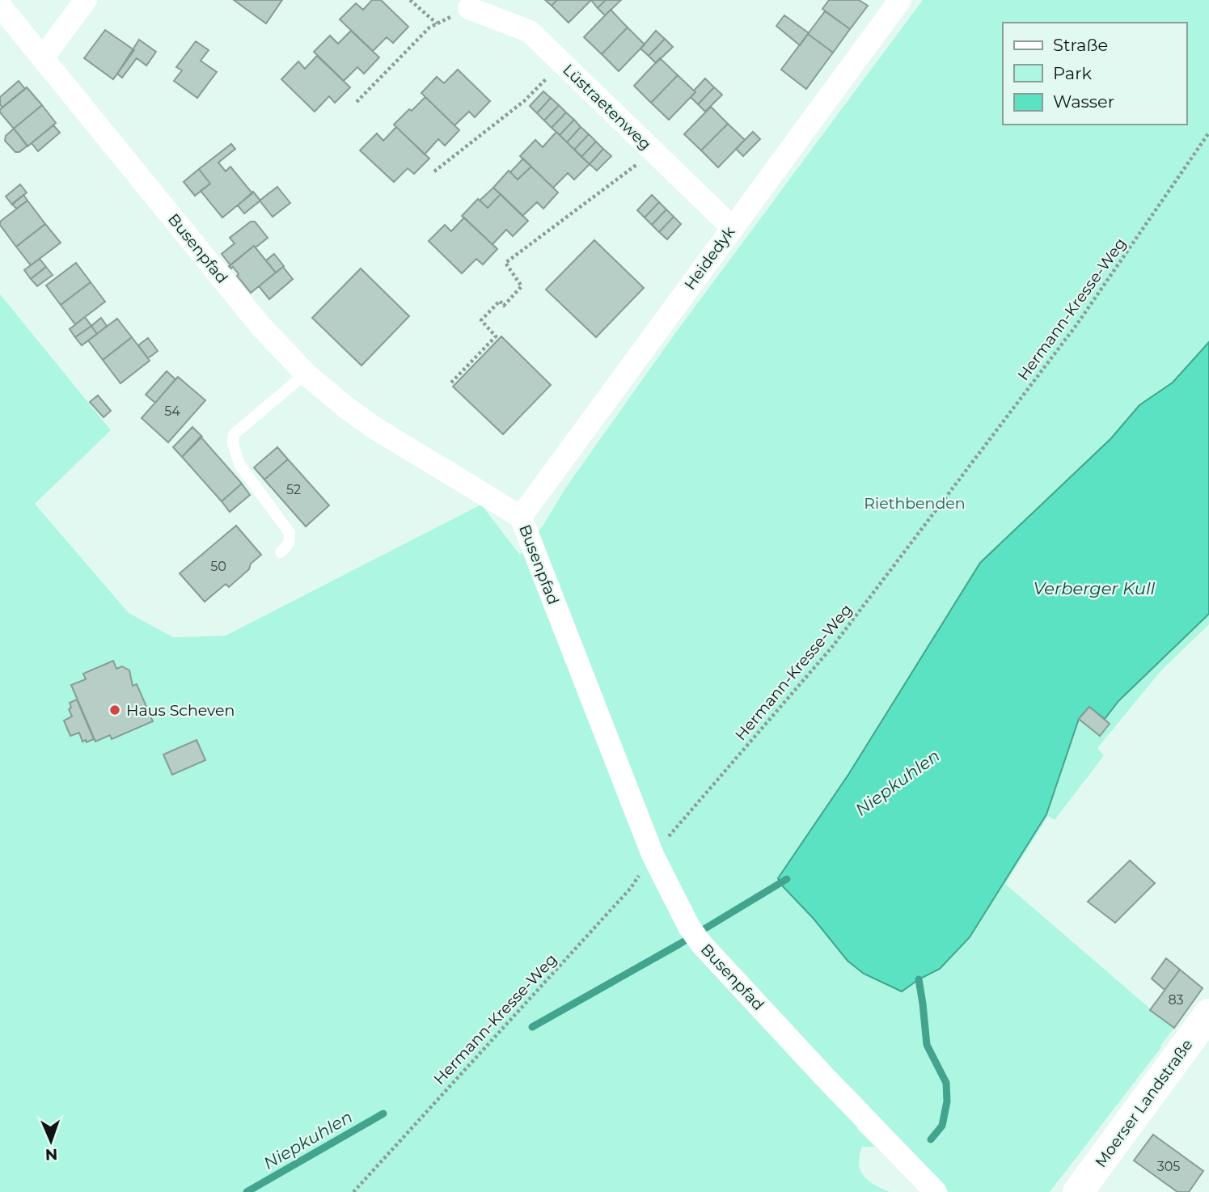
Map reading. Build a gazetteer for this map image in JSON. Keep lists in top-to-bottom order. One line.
{"streets":{"main road":["Moerser Landstraße"],"street":["Lüstraetenweg","Busenpfad","Heidedyk"],"path":["Hermann-Kresse-Weg"]},"crossings":[["Lüstraetenweg","Heidedyk"],["Busenpfad","Heidedyk"],["Busenpfad","Hermann-Kresse-Weg"]],"water":["Verberger Kull","Niepkuhlen"],"parks":["Riethbenden"],"places":["Haus Scheven"],"house_numbers":["54","52","50","83","305"],"legend":["Straße","Park","Wasser"],"north":"bottom"}
